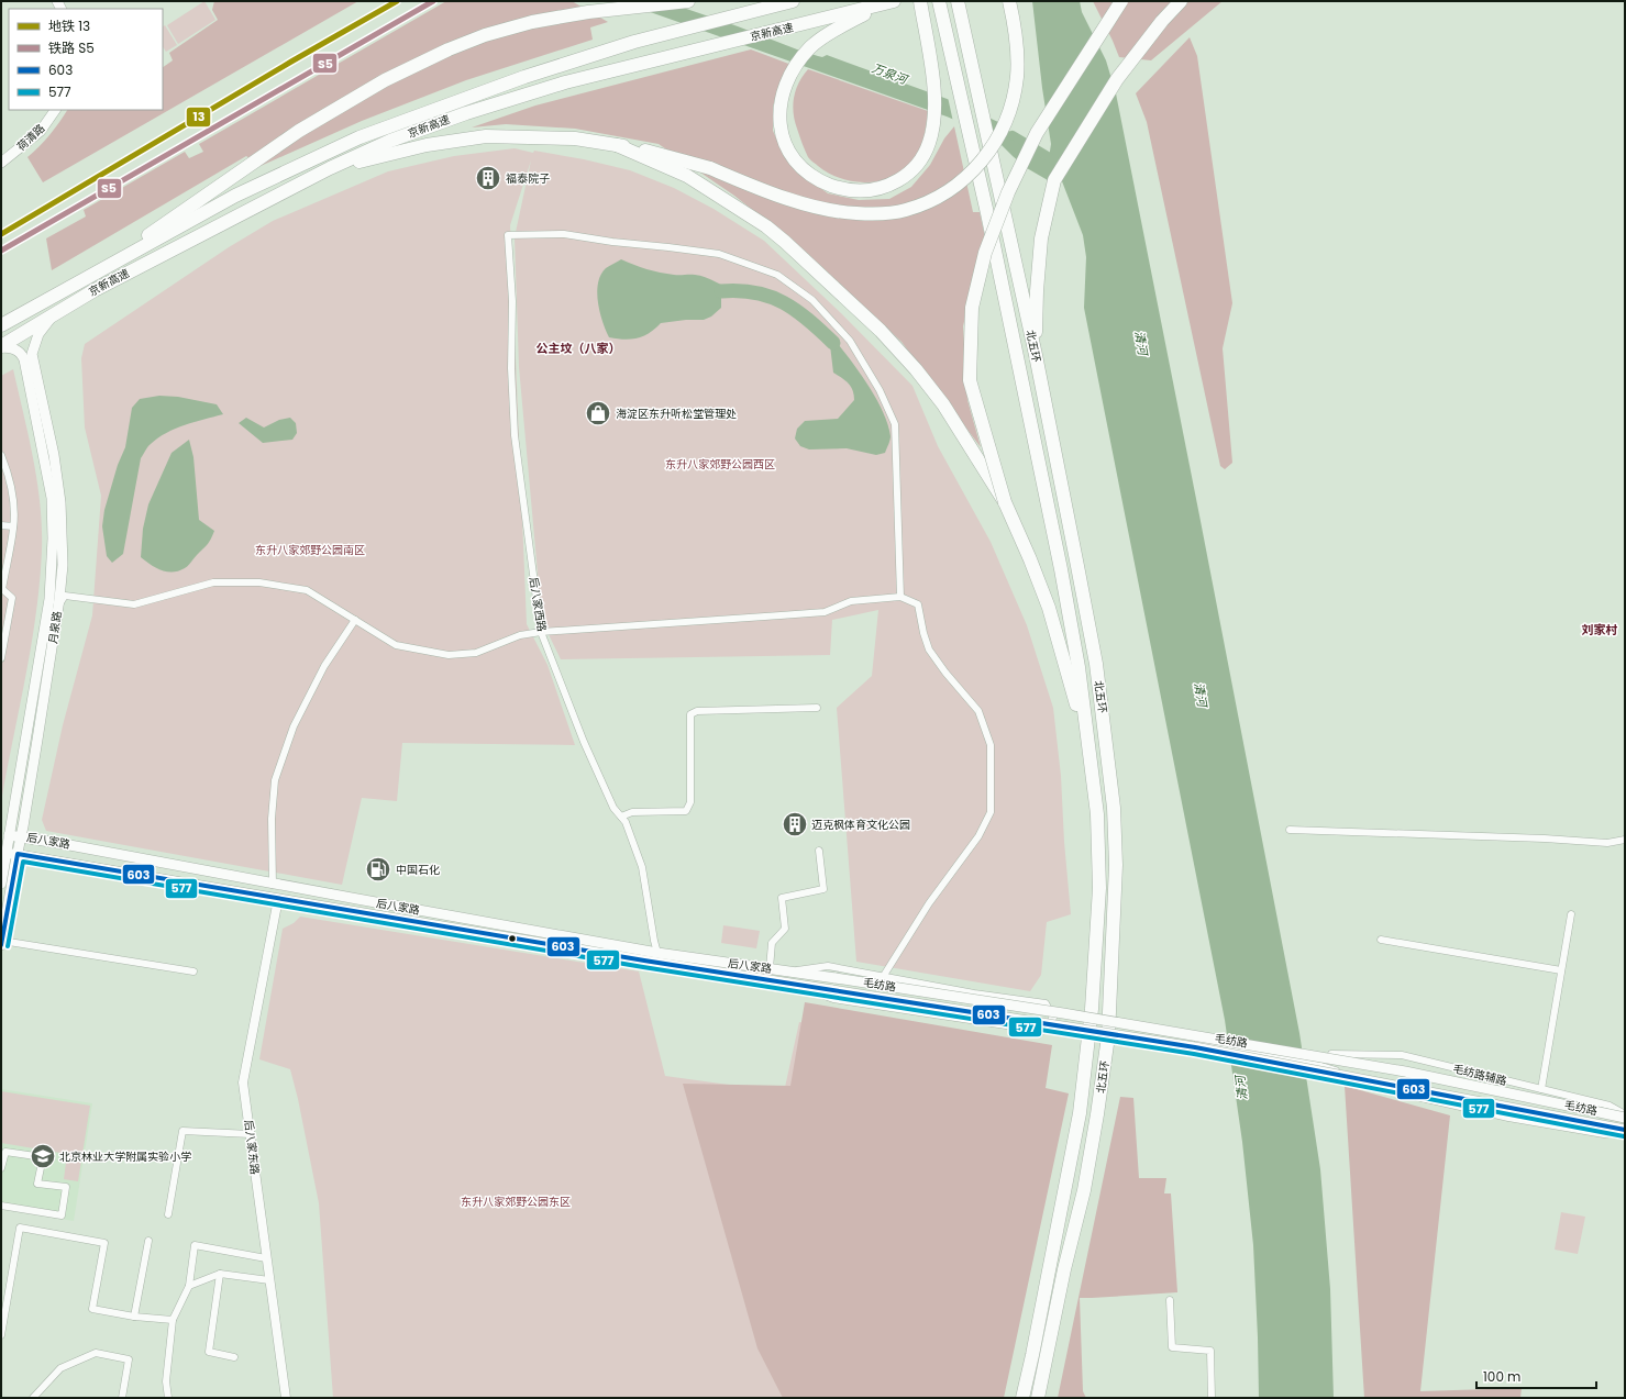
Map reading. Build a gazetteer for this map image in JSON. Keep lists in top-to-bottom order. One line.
{"streets":{"highway":["京新高速","北五环"],"main road":["荷清路","月泉路","后八家路","毛纺路"],"street":["后八家西路","毛纺路辅路","后八家东路"]},"crossings":[["京新高速","月泉路"],["后八家西路","后八家路"],["月泉路","后八家路"],["后八家路","毛纺路"],["后八家路","后八家东路"],["毛纺路","毛纺路辅路"]],"districts":["公主坟（八家）","刘家村"],"water":["万泉河","清河"],"parks":["东升八家郊野公园西区","东升八家郊野公园南区","东升八家郊野公园东区"],"places":{"building":["福泰院子","迈克枫体育文化公园"],"shop":["海淀区东升听松堂管理处"],"fuel station":["中国石化"],"school or university":["北京林业大学附属实验小学"]},"lines":["metro line 13","rail line S5","transit line 603","transit line 577"],"legend":["地铁 13","铁路 S5","603","577"],"scale_bar":"100 m"}
